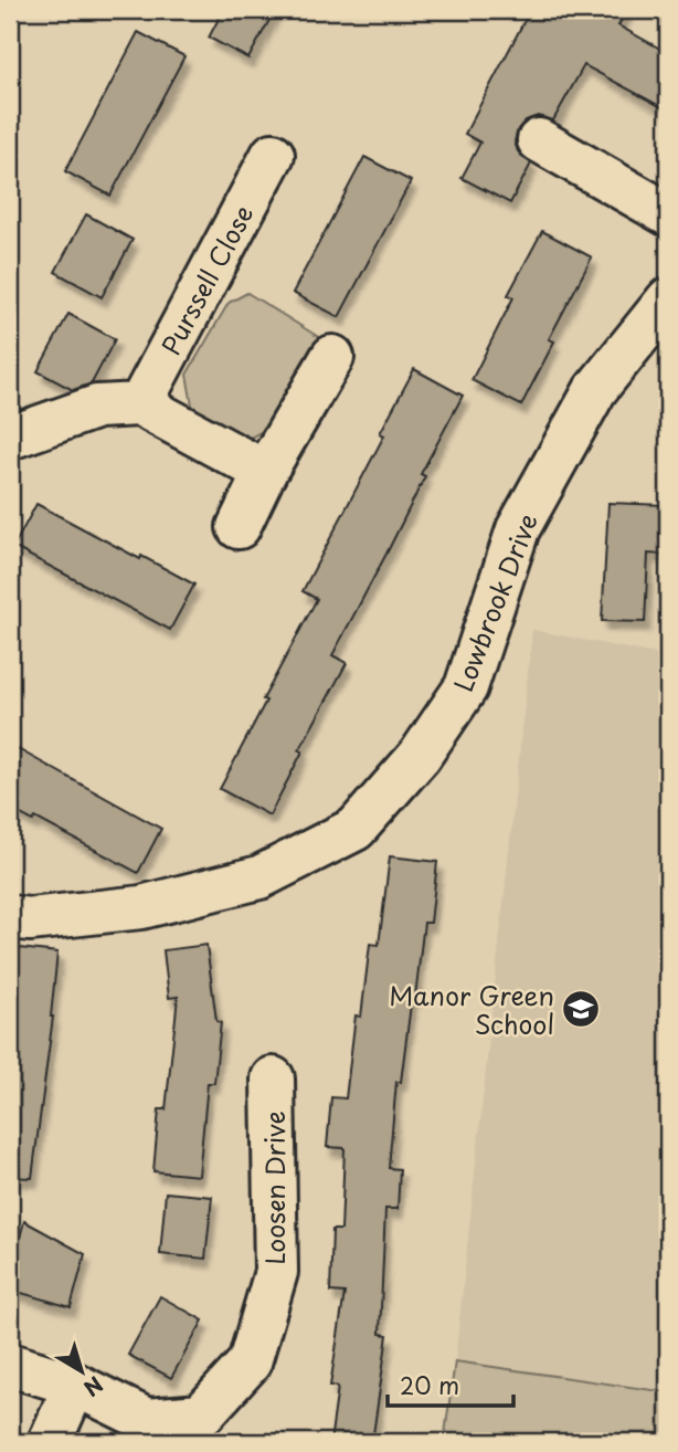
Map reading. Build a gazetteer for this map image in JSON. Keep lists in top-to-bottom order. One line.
{"streets":{"street":["Purssell Close","Lowbrook Drive","Loosen Drive"]},"places":{"school or university":["Manor Green School"]},"scale_bar":"20 m","north":"bottom right"}
